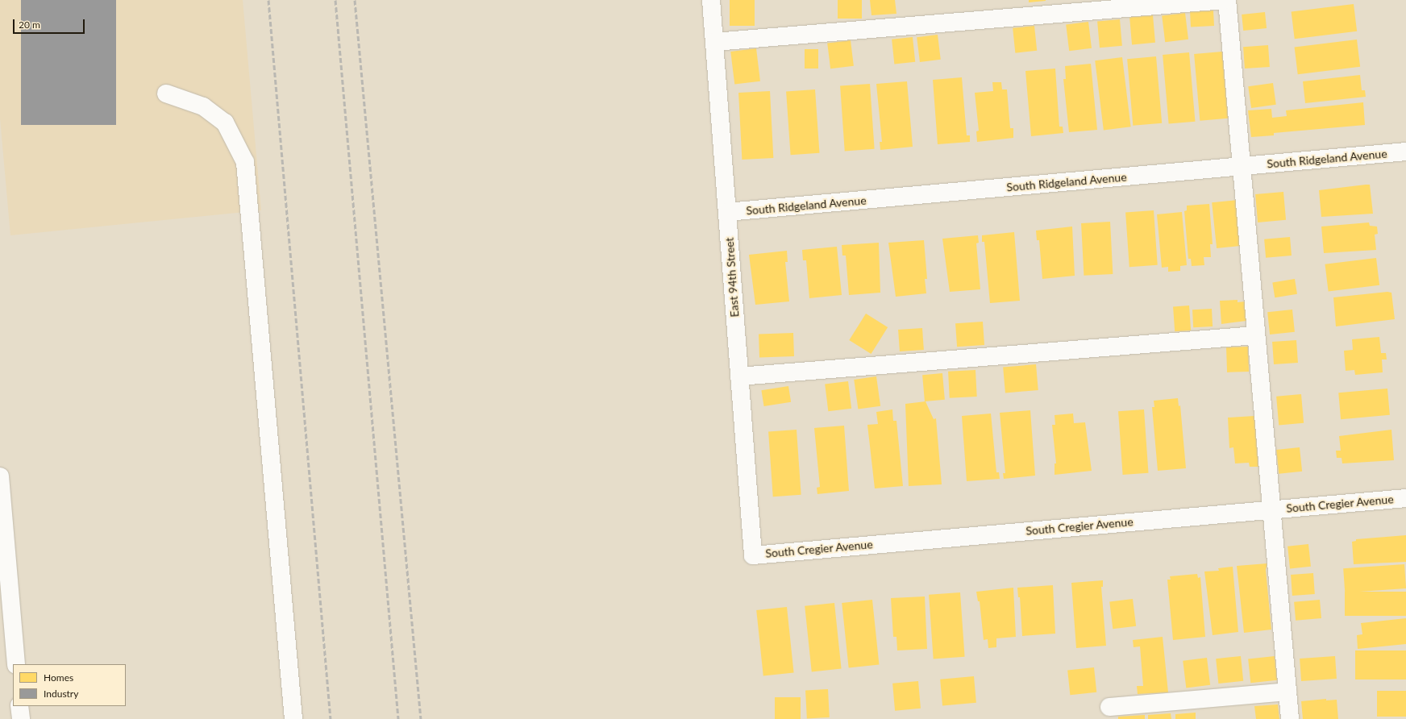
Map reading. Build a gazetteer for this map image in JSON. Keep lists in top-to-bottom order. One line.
{"streets":{"street":["South Ridgeland Avenue","East 94th Street","South Cregier Avenue"]},"crossings":[["South Ridgeland Avenue","East 94th Street"],["East 94th Street","South Cregier Avenue"]],"legend":["Homes","Industry"],"scale_bar":"20 m"}
